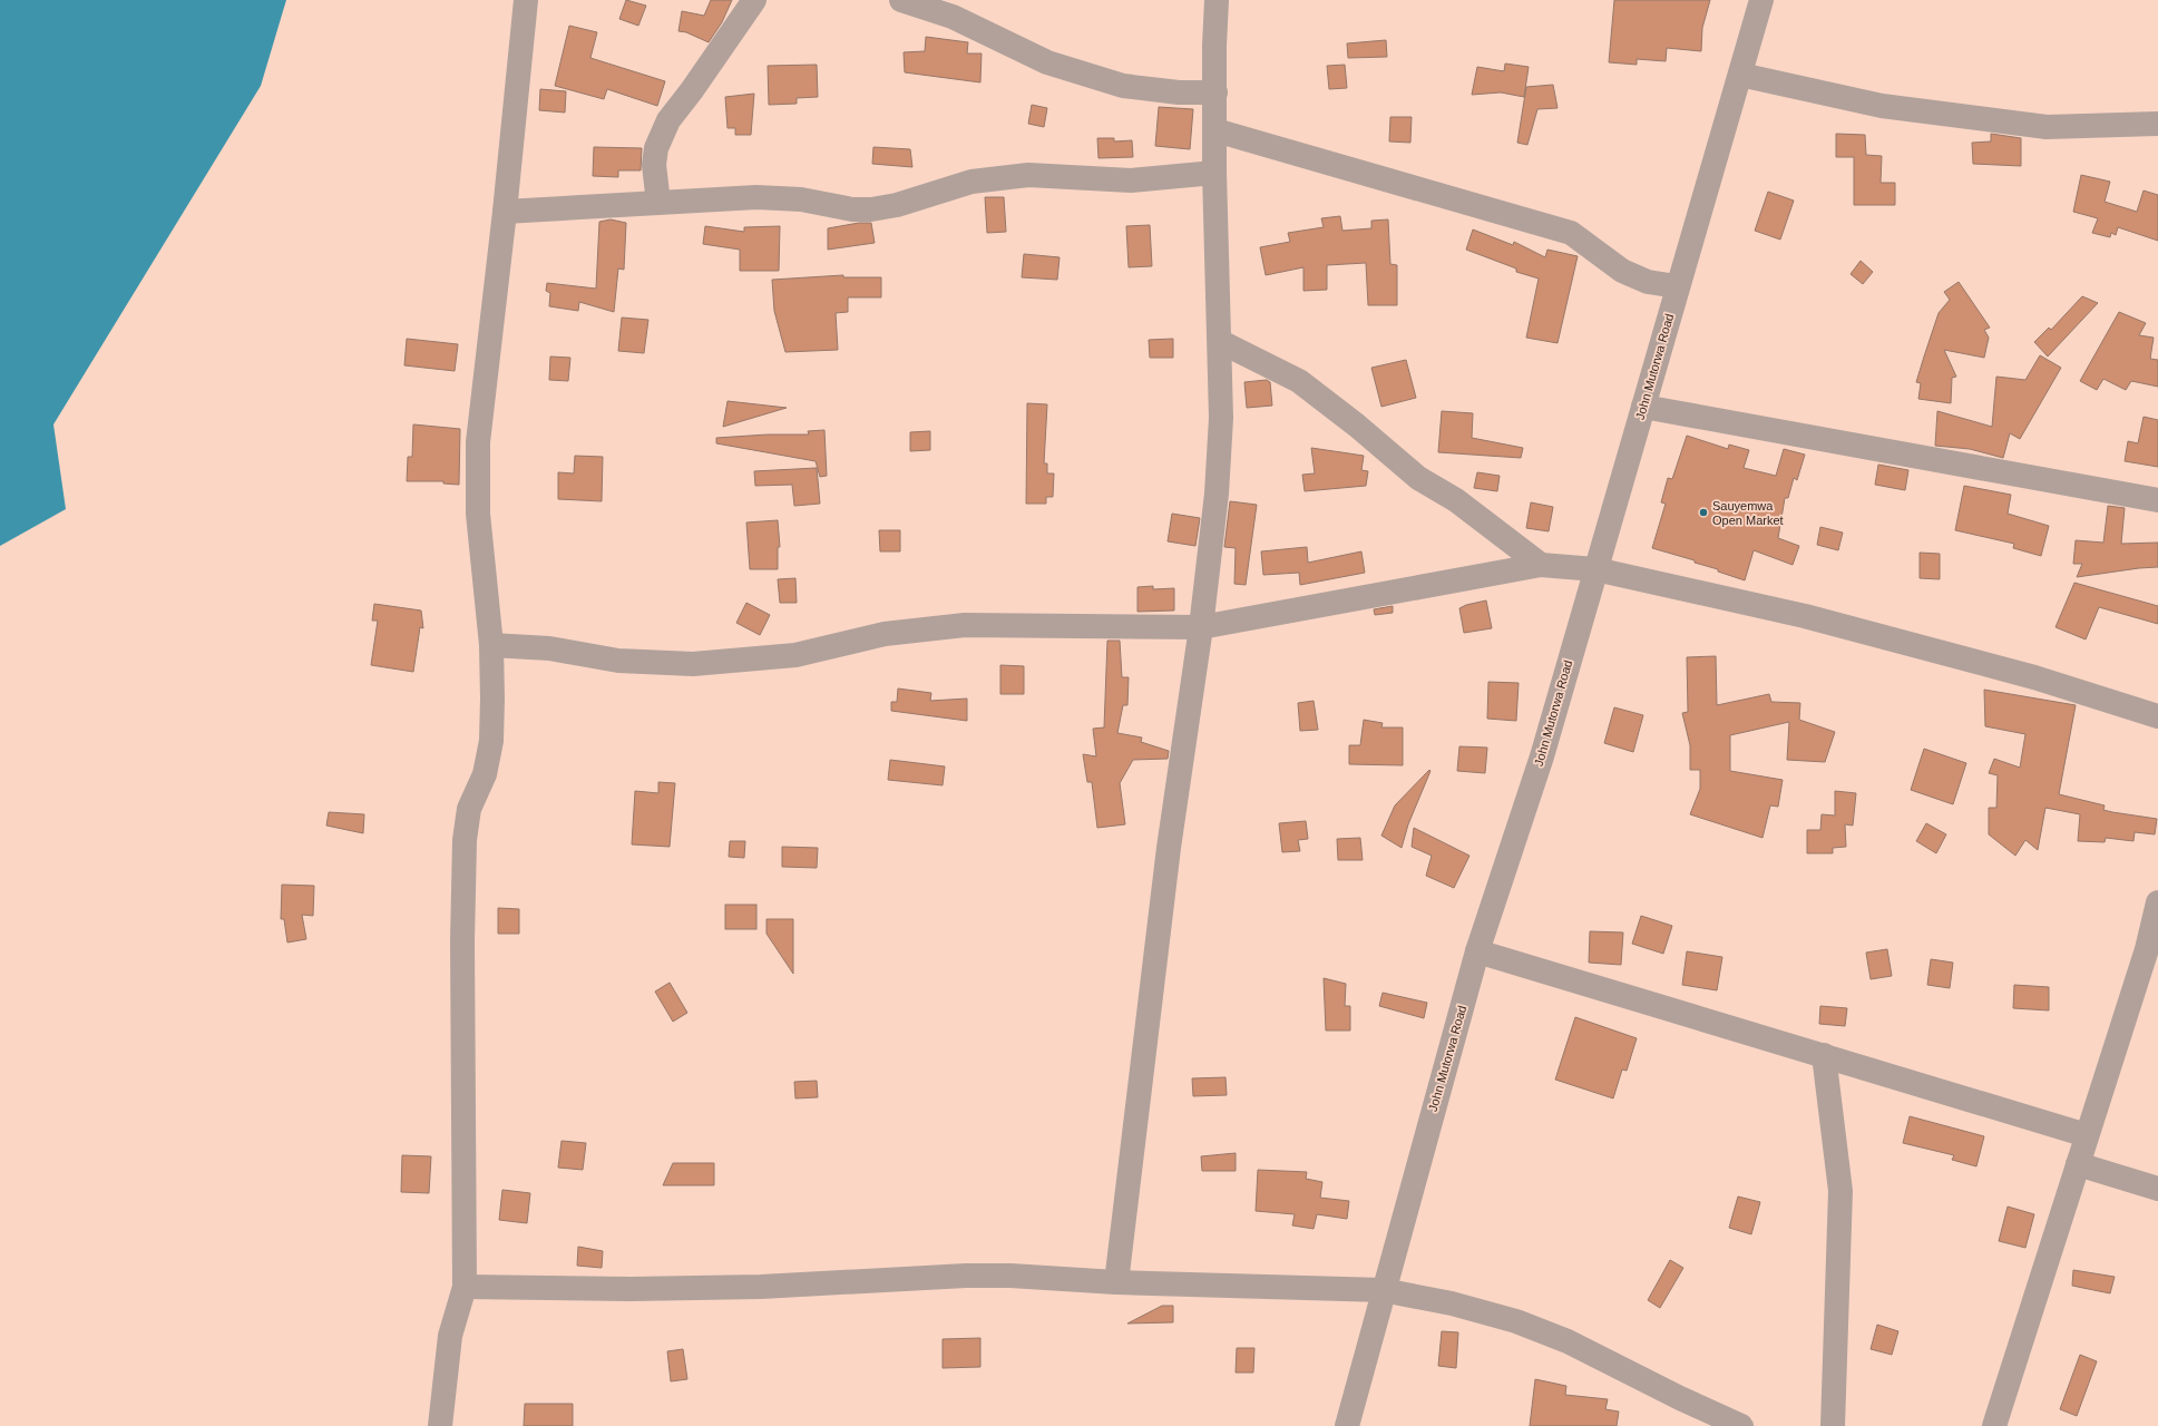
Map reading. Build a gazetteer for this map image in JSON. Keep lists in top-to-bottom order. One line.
{"streets":{"street":["John Mutorwa Road"]},"places":["Sauyemwa Open Market"]}
